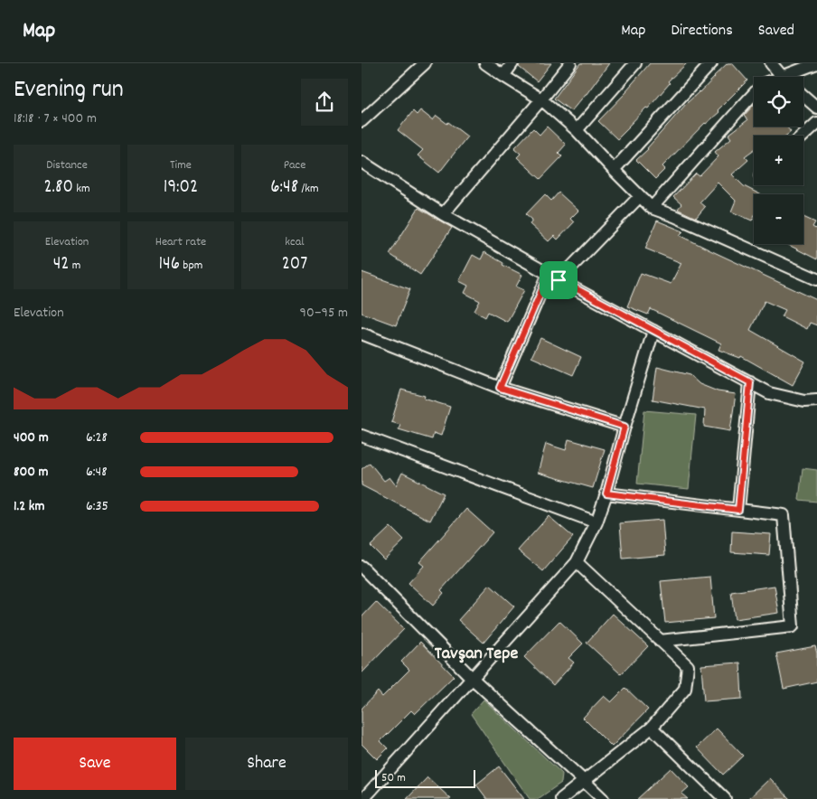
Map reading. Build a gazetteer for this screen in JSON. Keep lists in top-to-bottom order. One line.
{"districts":["Tavşan Tepe"],"scale_bar":"50 m","page":{"header":"Map","nav":["Map","Directions","Saved"],"heading":["Evening run","18:18 · 7 × 400 m"],"map_buttons":["+","−"],"stats":[["Distance","2.80 km"],["Time","19:02"],["Pace","6:48 /km"],["Elevation","42 m"],["Heart rate","146 bpm"],["kcal","207"]],"chart":["Elevation","90–95 m"],"list":[{"name":"400 m","note":"6:28"},{"name":"800 m","note":"6:48"},{"name":"1.2 km","note":"6:35"}],"buttons":["Save","Share"],"scale":"50 m"}}
